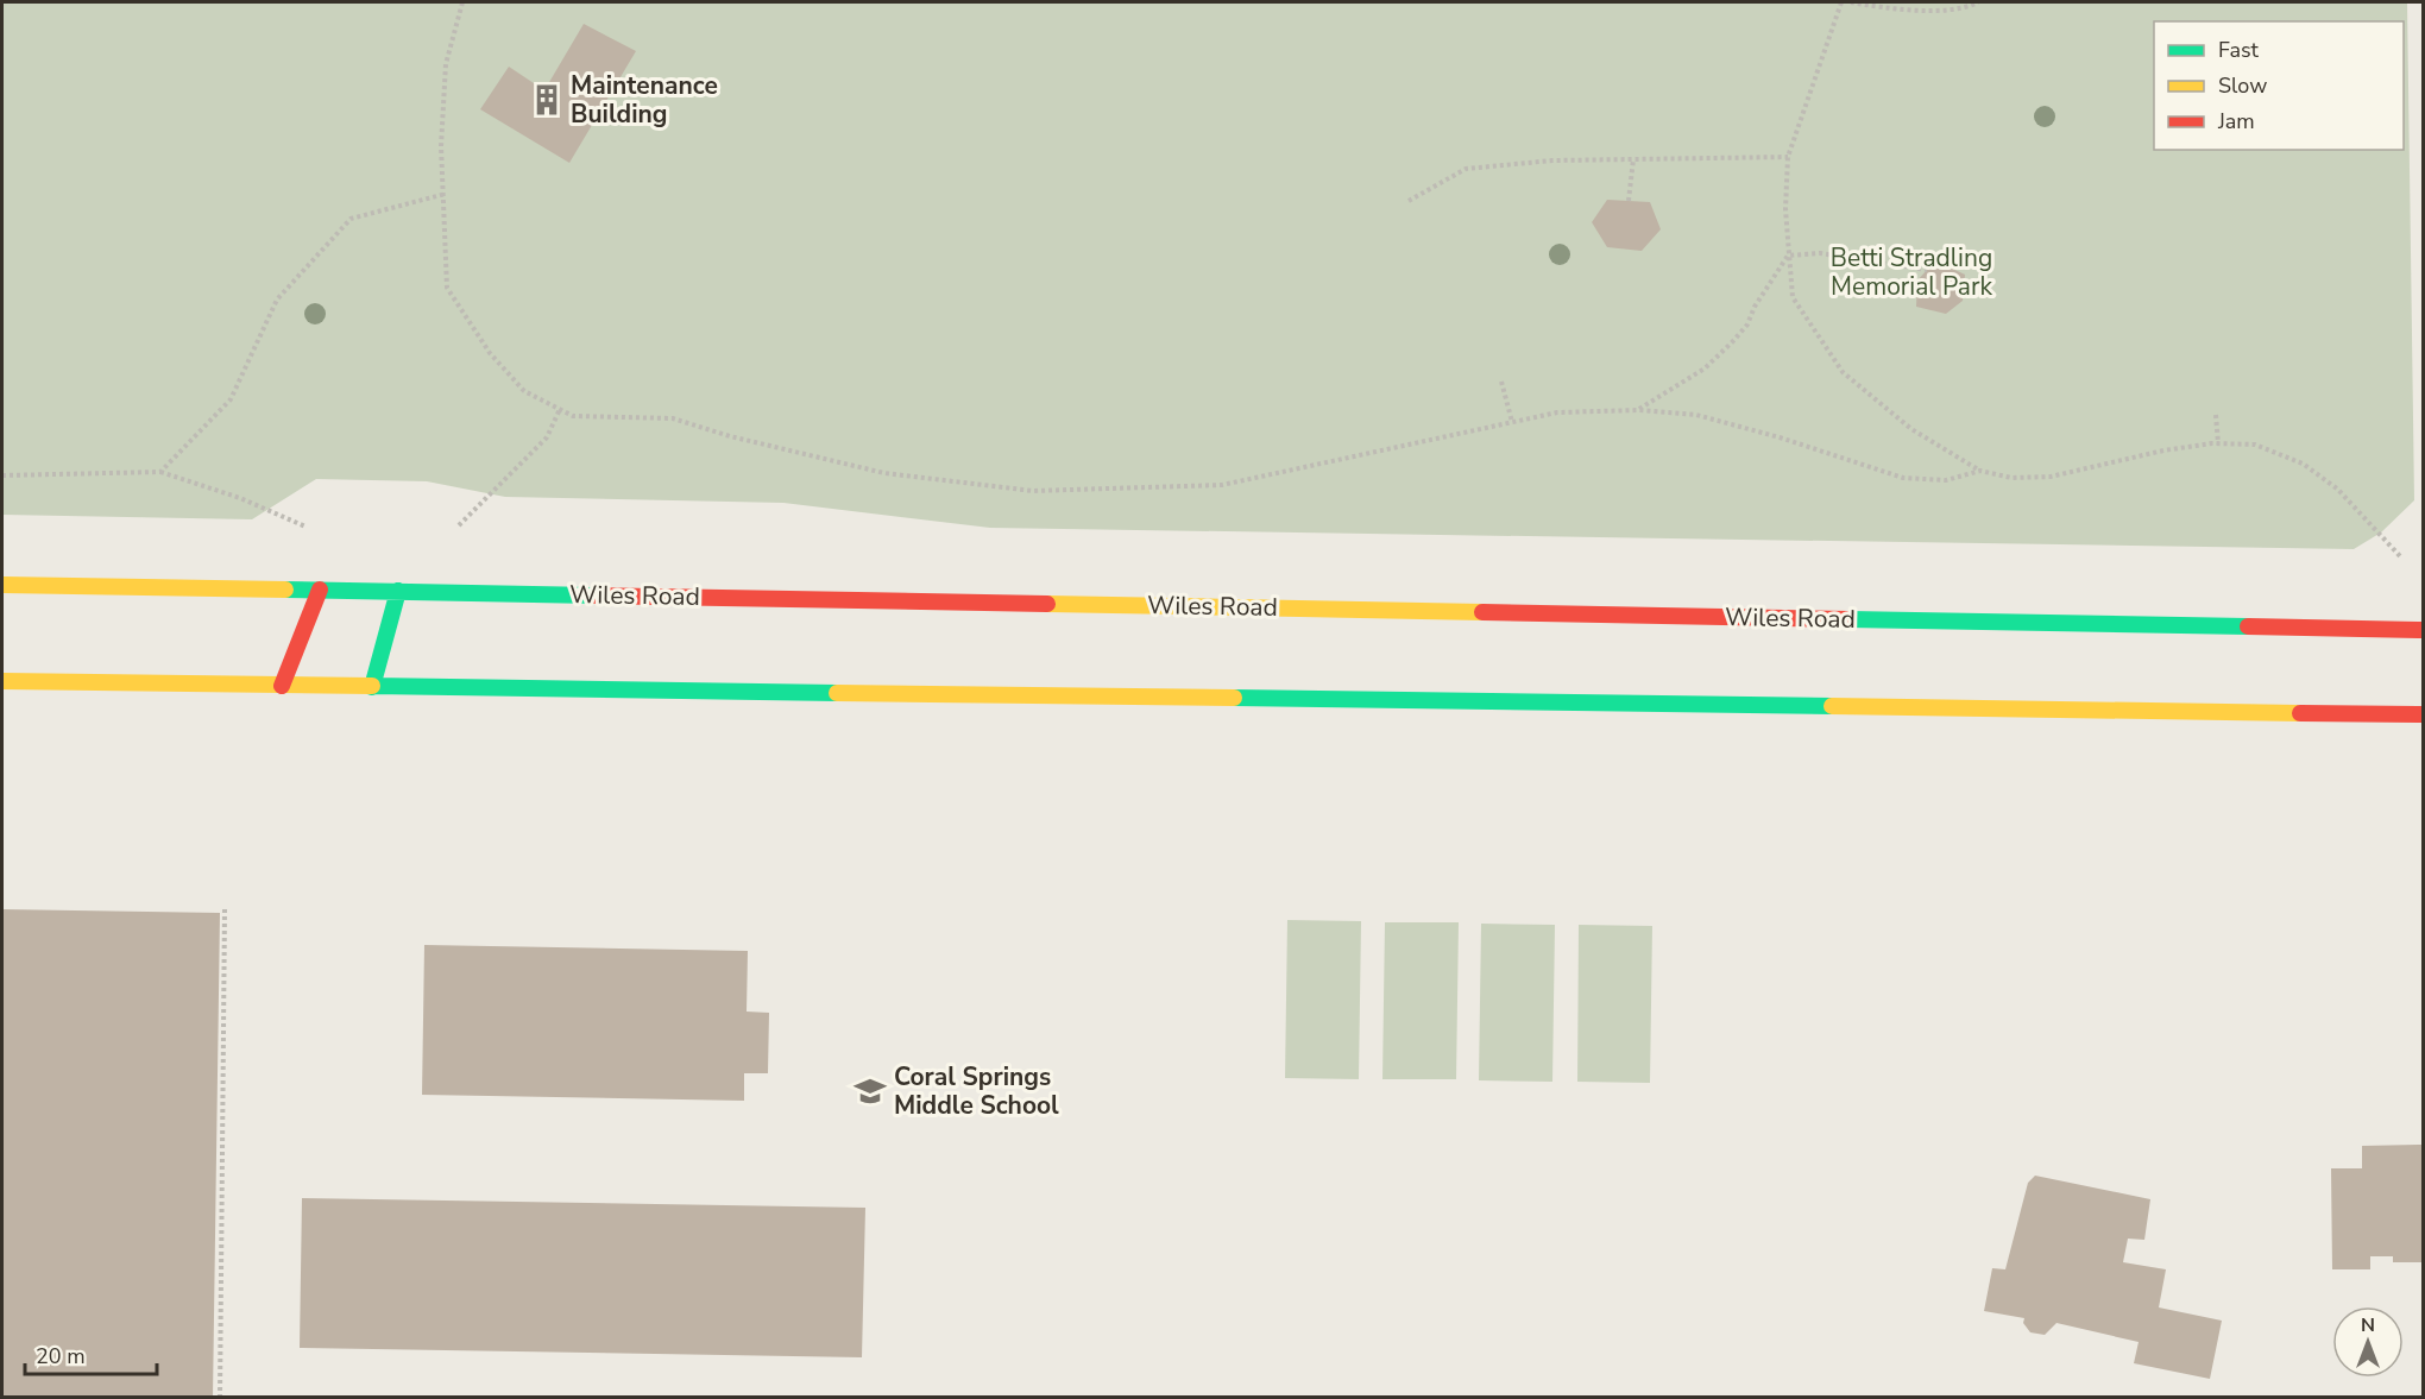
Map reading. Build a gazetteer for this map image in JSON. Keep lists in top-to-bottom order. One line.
{"streets":{"main road":["Wiles Road"]},"parks":["Betti Stradling Memorial Park"],"places":{"building":["Maintenance Building"],"school or university":["Coral Springs Middle School"]},"legend":["Fast","Slow","Jam"],"scale_bar":"20 m","north":"top"}
